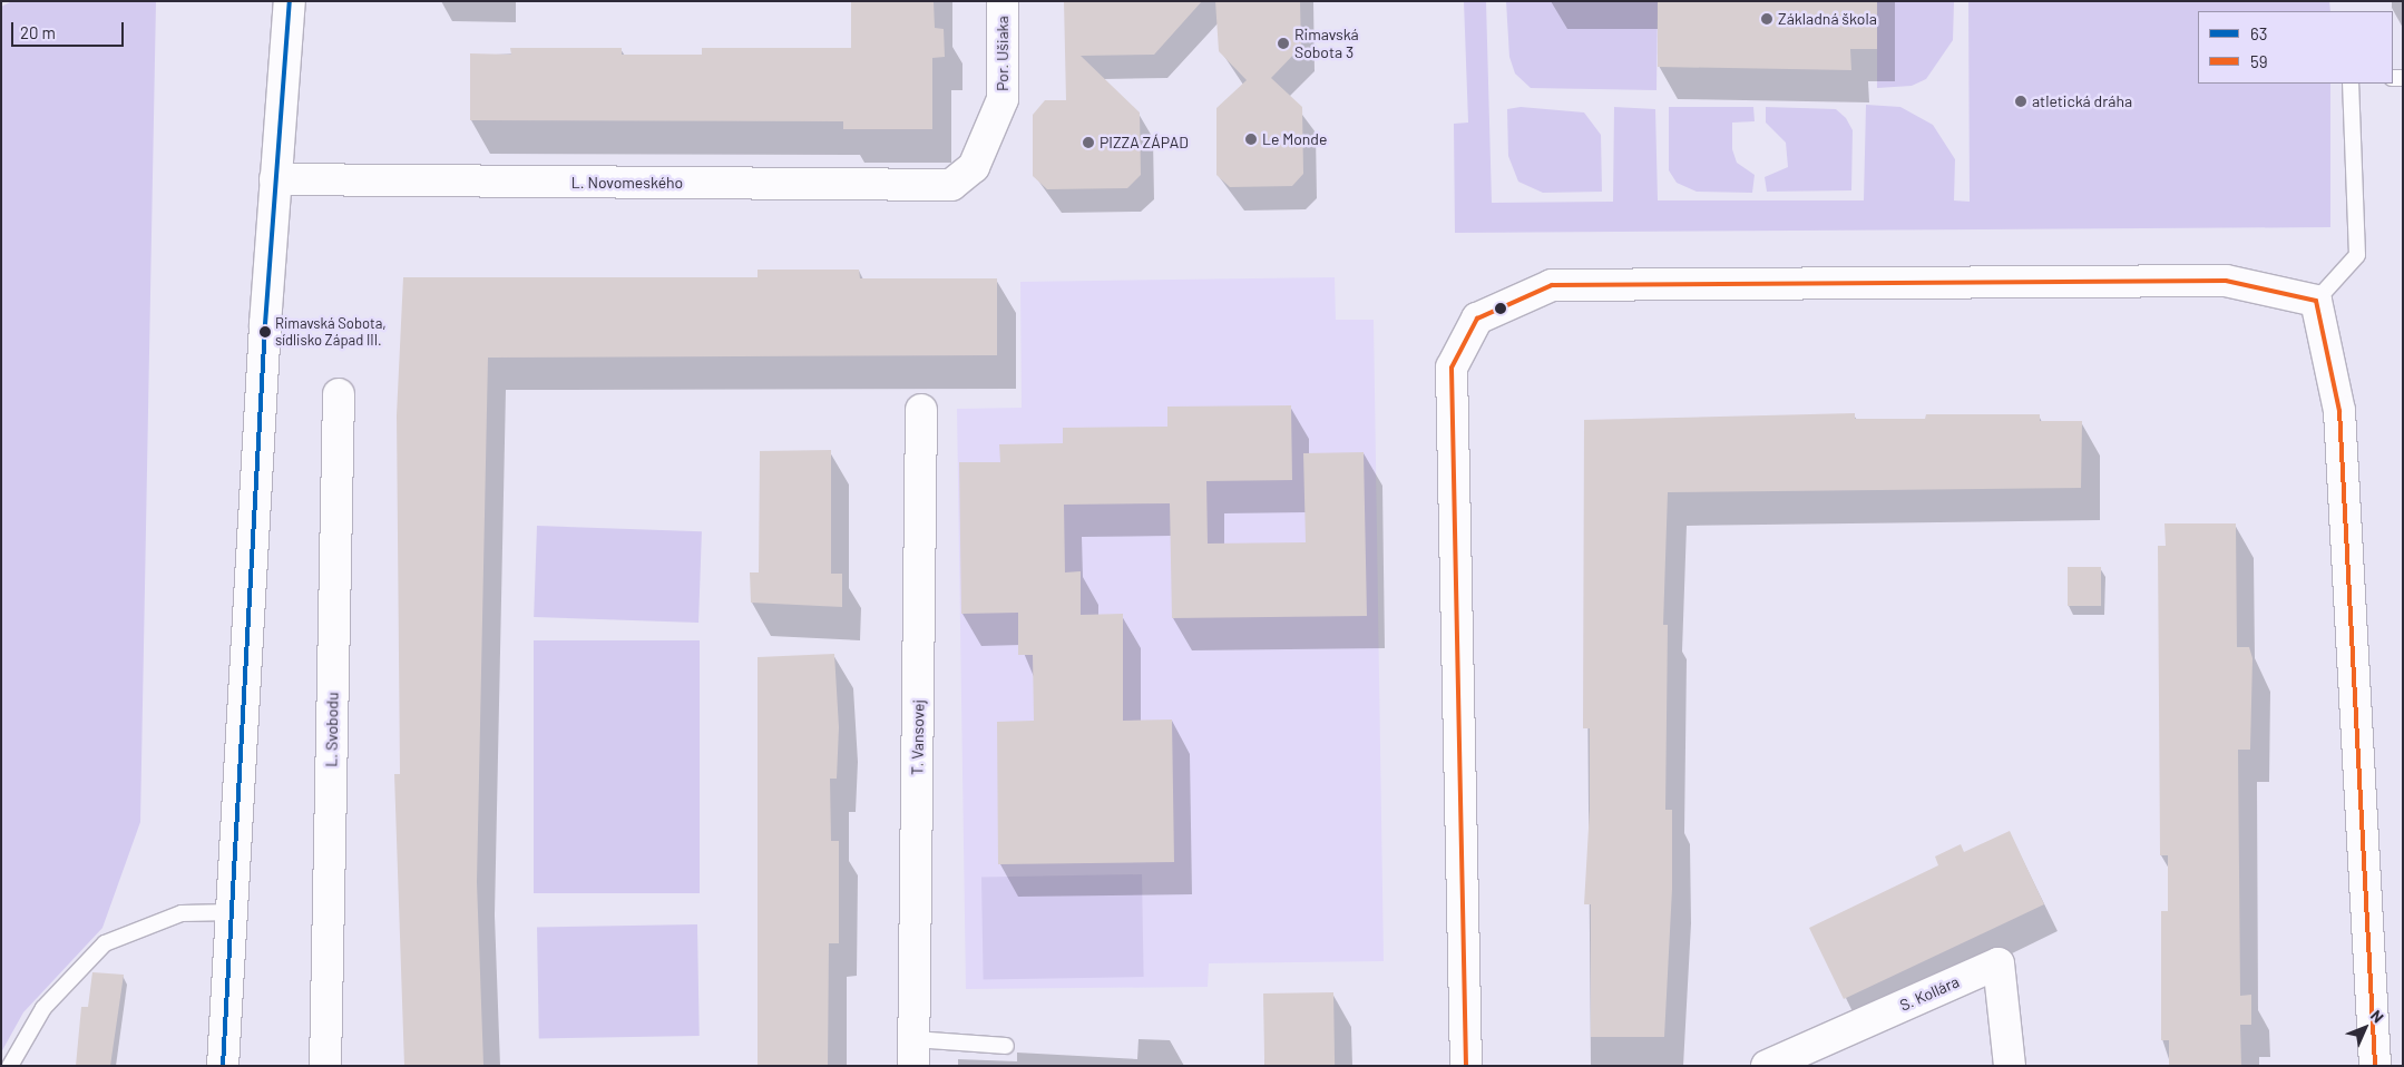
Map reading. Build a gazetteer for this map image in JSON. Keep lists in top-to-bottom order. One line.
{"streets":{"street":["Por. Ušiaka","L. Novomeského","L. Svobodu","T. Vansovej","S. Kollára"]},"crossings":[["Por. Ušiaka","L. Novomeského"]],"places":["Základná škola","Rimavská Sobota 3","atletická dráha","Le Monde","PIZZA ZÁPAD","Rimavská Sobota, sídlisko Západ III."],"lines":["transit line 63","transit line 59"],"legend":["63","59"],"scale_bar":"20 m","north":"top right"}
